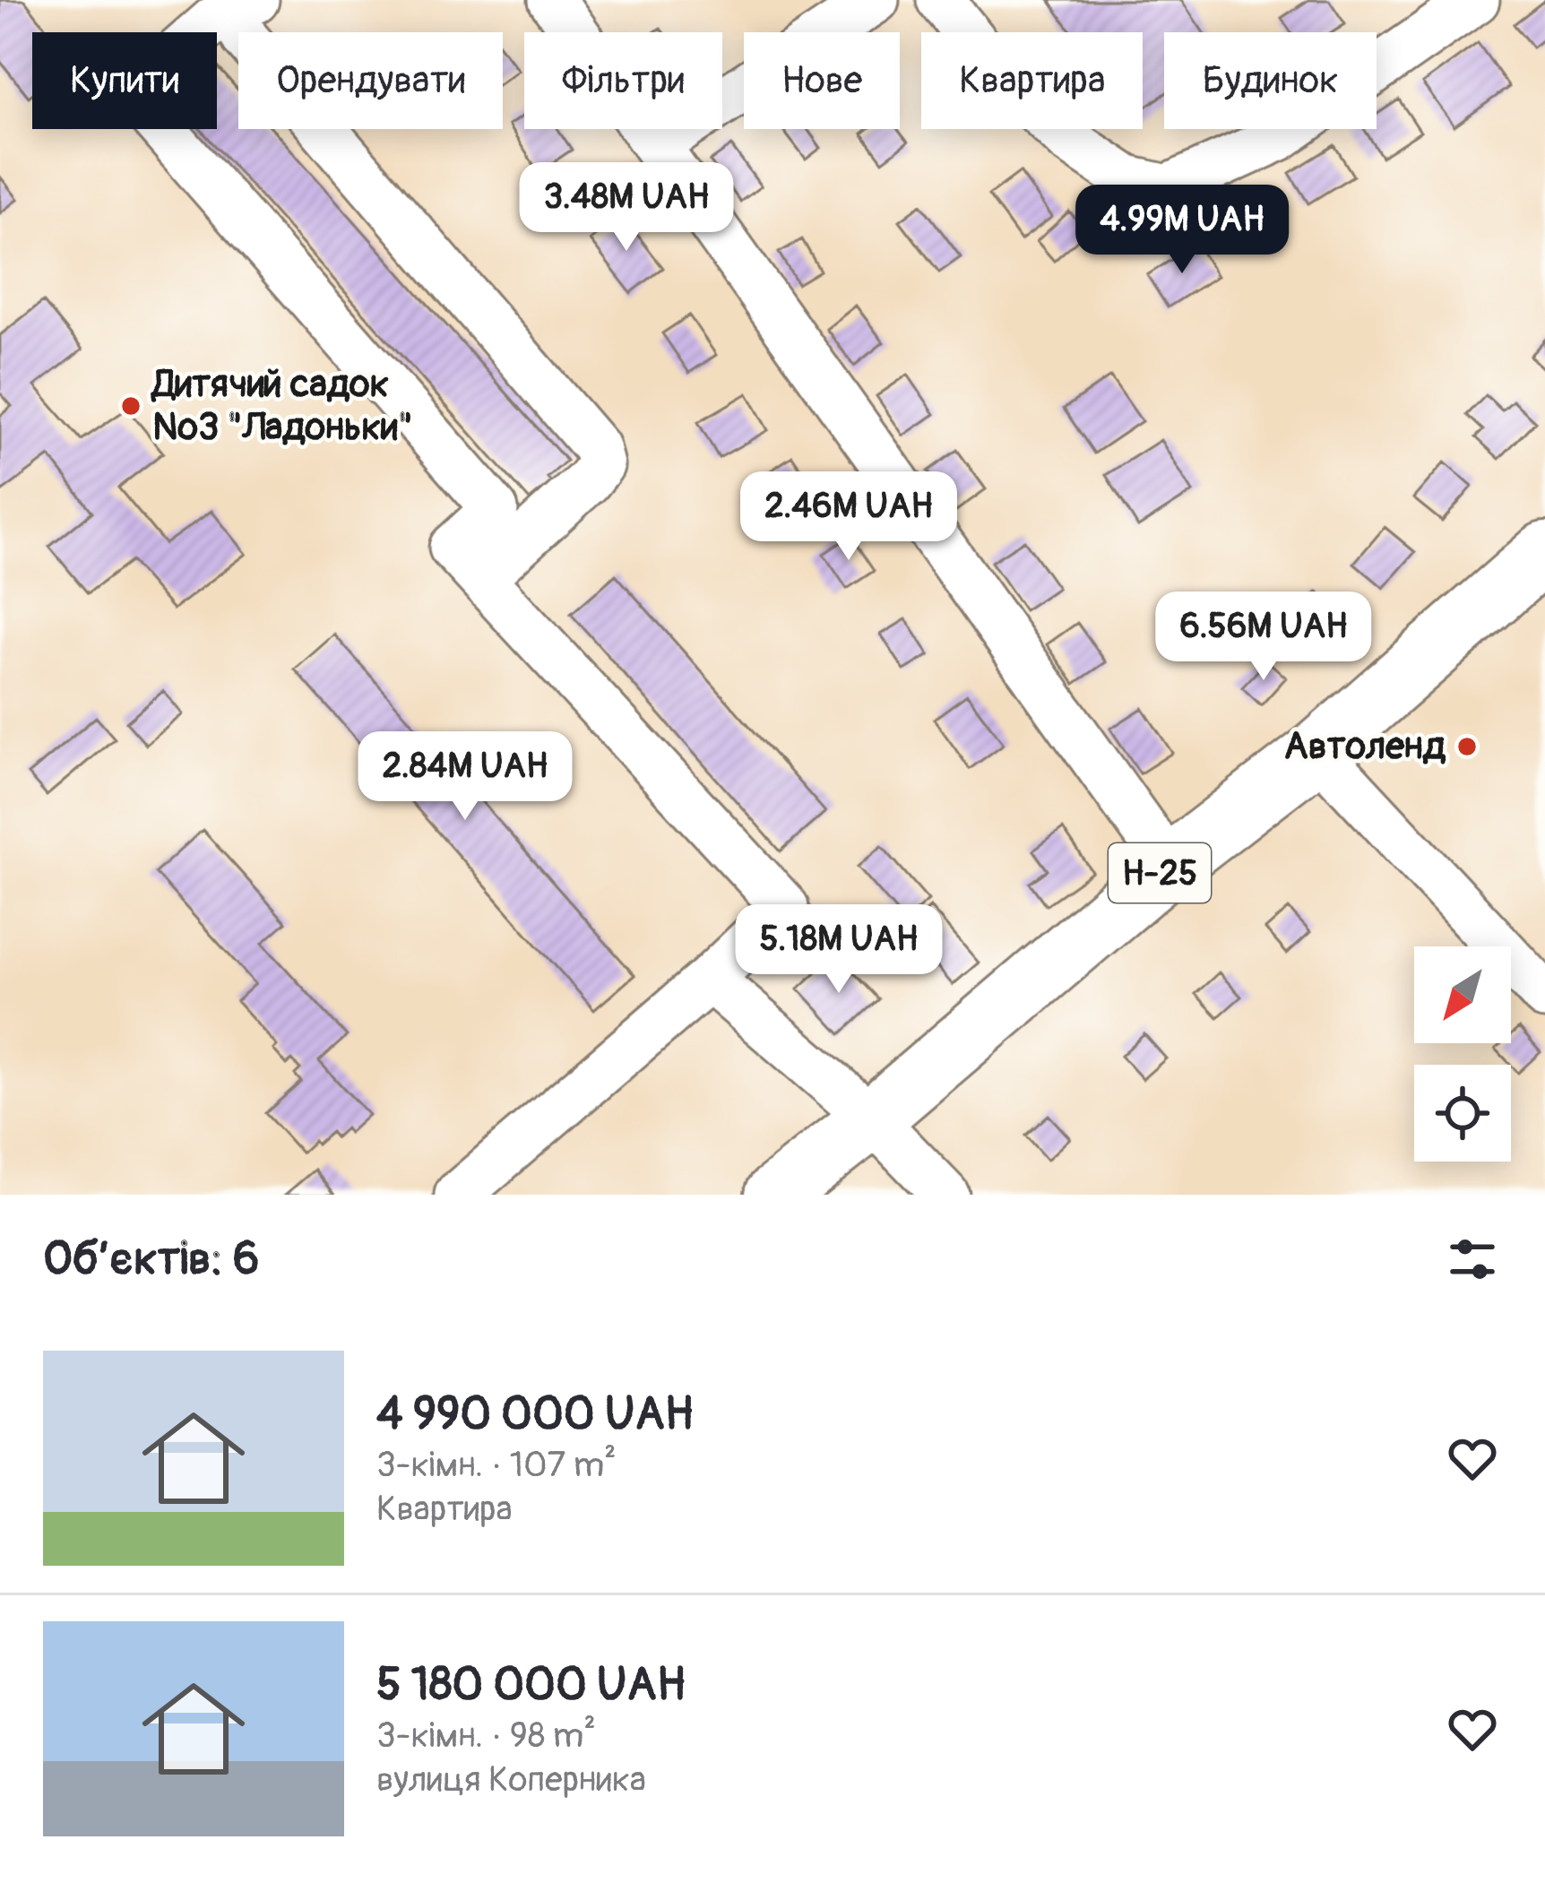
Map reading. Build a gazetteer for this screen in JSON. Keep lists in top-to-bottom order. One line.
{"streets":{"main road":["Н-25"]},"places":["Дитячий садок №3 \"Ладоньки\"","Автоленд"],"north":"bottom left","page":{"chip":["Купити","Орендувати","Фільтри","Нове","Квартира","Будинок"],"price":["3.48M UAH","4.99M UAH","2.46M UAH","6.56M UAH","2.84M UAH","5.18M UAH"],"heading":"Об’єктів: 6","list":[{"name":"4 990 000 UAH","note":"3-кімн. · 107 m² · Квартира"},{"name":"5 180 000 UAH","note":"3-кімн. · 98 m² · вулиця Коперника"}]}}
